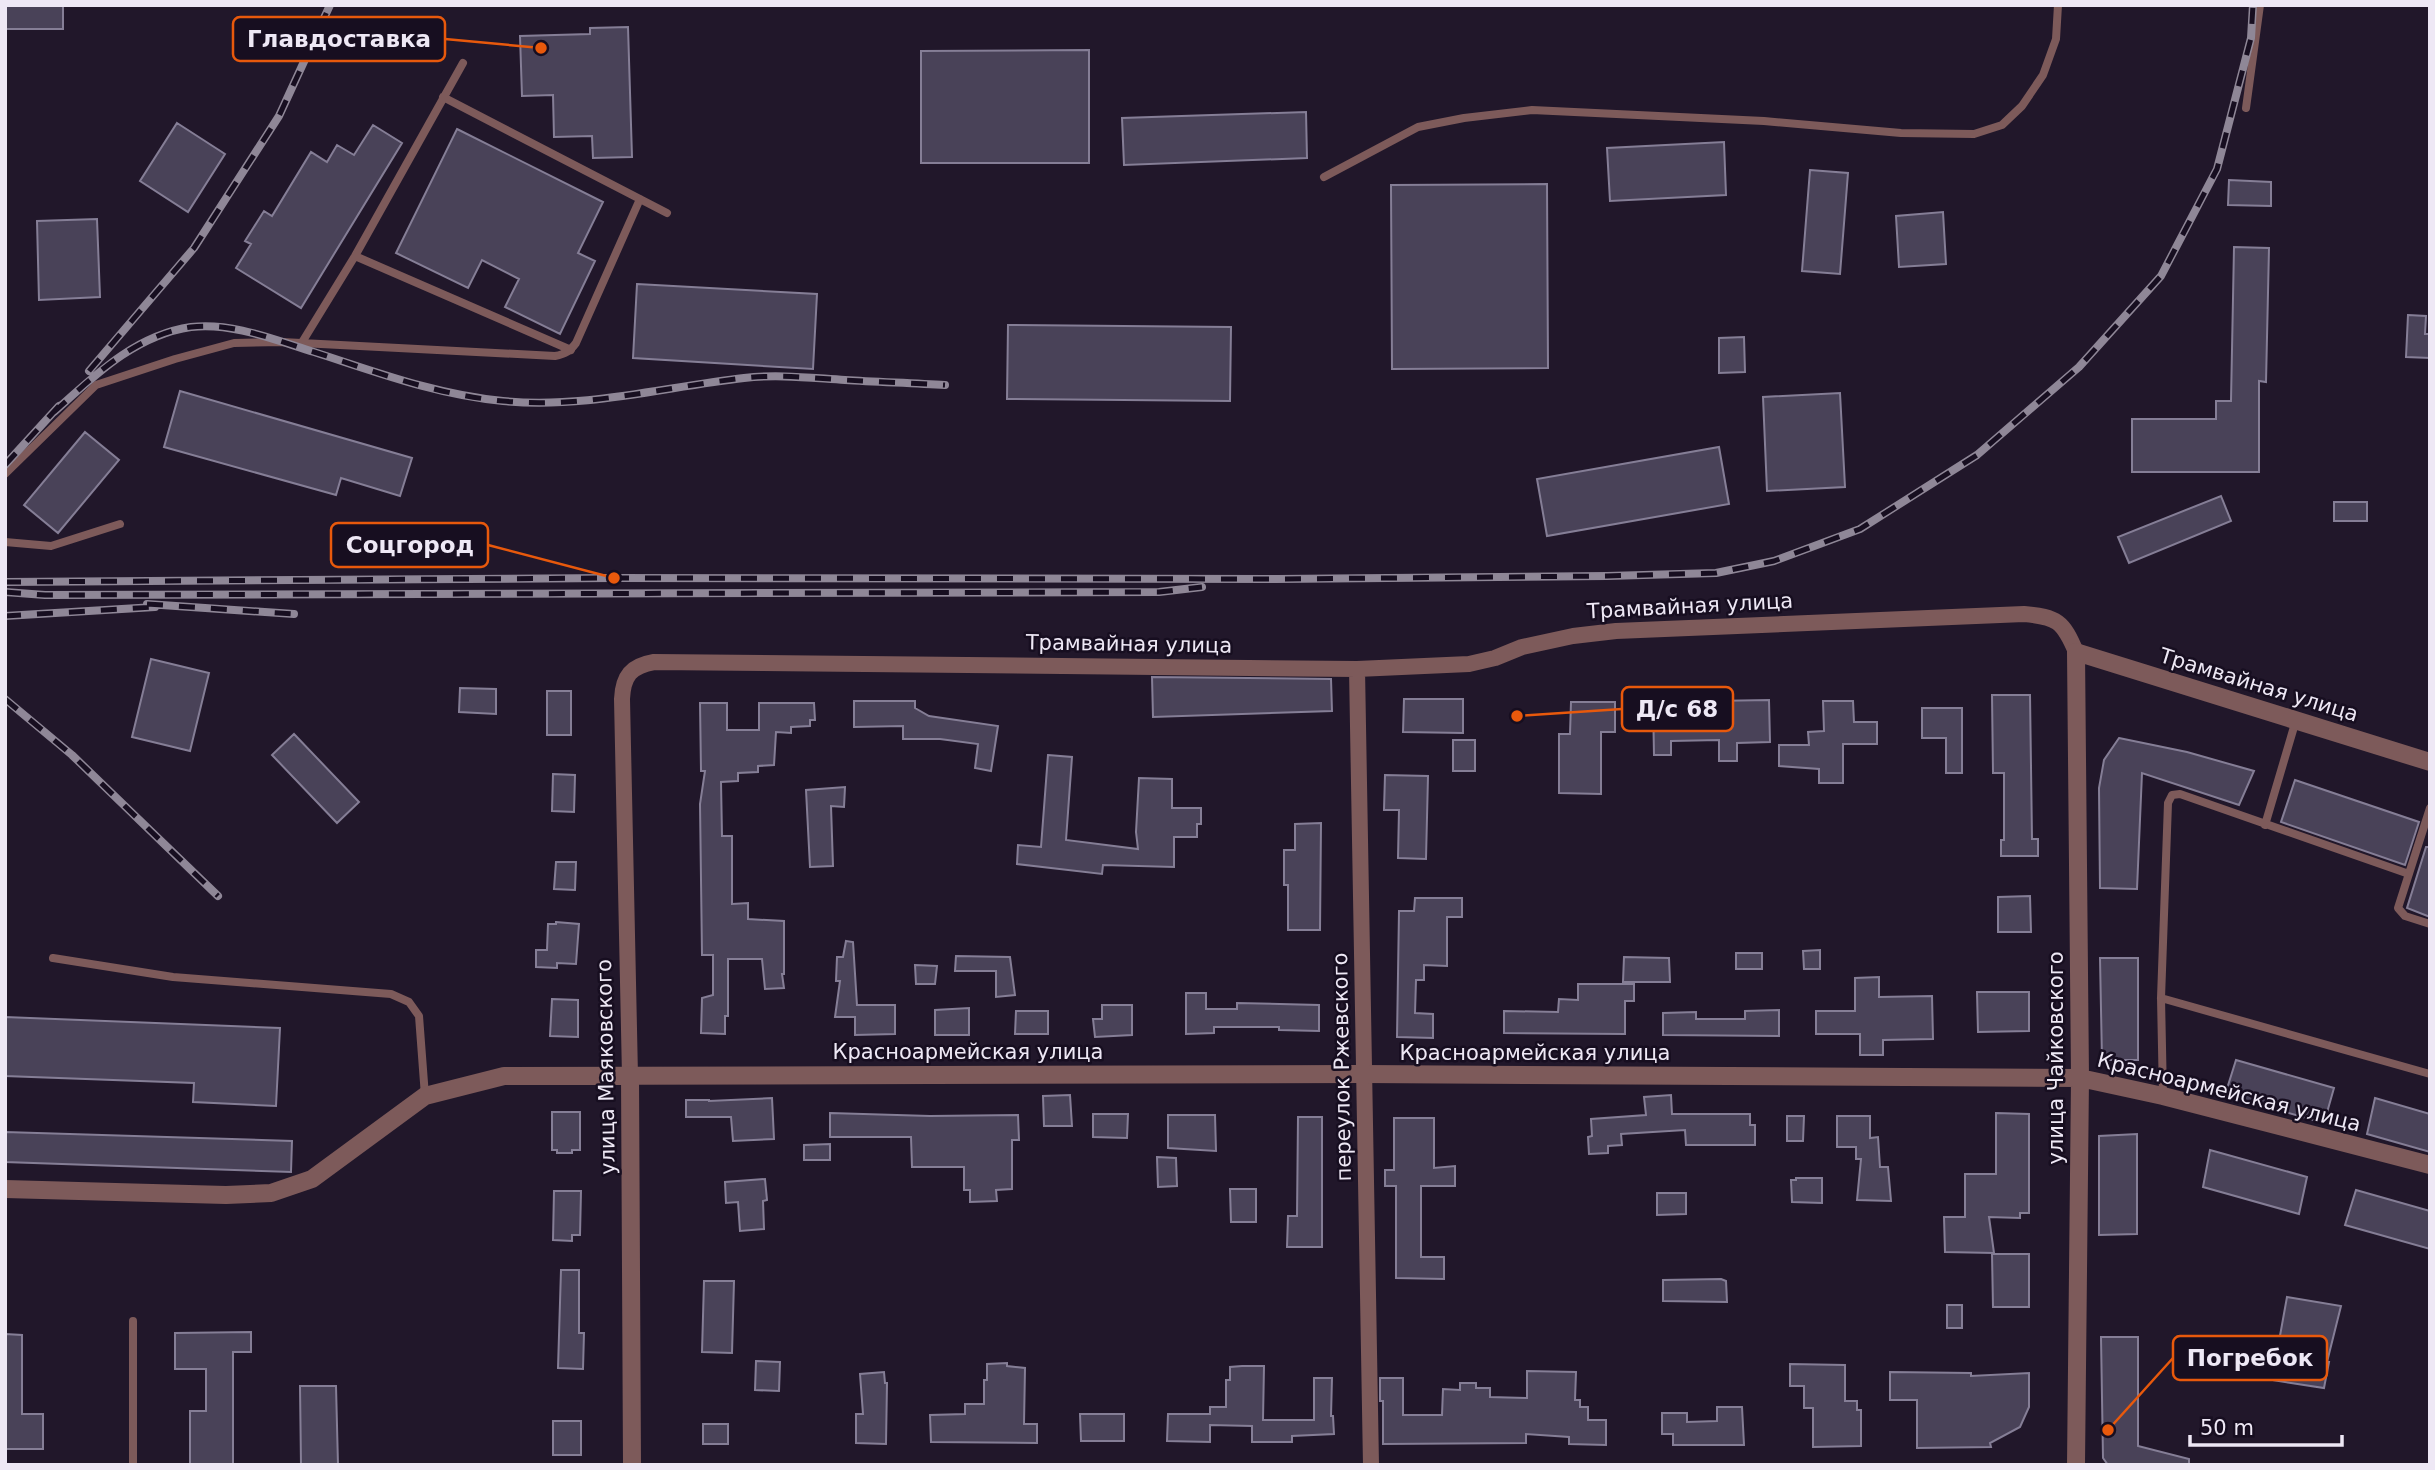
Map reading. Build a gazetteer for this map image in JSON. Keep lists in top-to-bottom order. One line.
{"streets":{"street":["Трамвайная улица","Красноармейская улица","улица Чайковского","улица Маяковского","переулок Ржевского"]},"crossings":[["Трамвайная улица","улица Чайковского"],["Трамвайная улица","улица Маяковского"],["Трамвайная улица","переулок Ржевского"],["Красноармейская улица","улица Чайковского"],["Красноармейская улица","улица Маяковского"],["Красноармейская улица","переулок Ржевского"]],"places":["Главдоставка","Соцгород","Д/с 68","Погребок"],"scale_bar":"50 m"}
